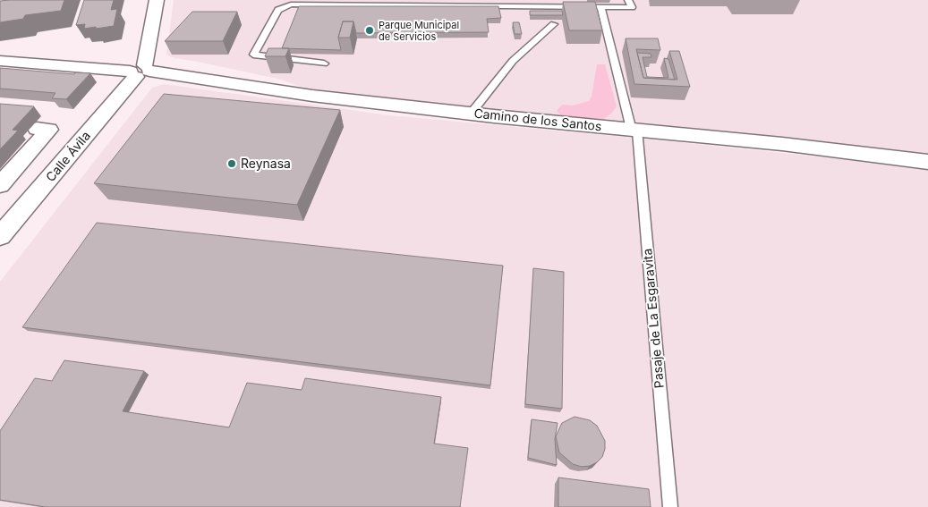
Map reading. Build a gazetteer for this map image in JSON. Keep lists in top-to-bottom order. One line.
{"streets":{"street":["Camino de los Santos","Calle Ávila"],"lane":["Pasaje de La Esgaravita"]},"crossings":[["Camino de los Santos","Calle Ávila"],["Camino de los Santos","Pasaje de La Esgaravita"]],"places":["Parque Municipal de Servicios","Reynasa"]}
